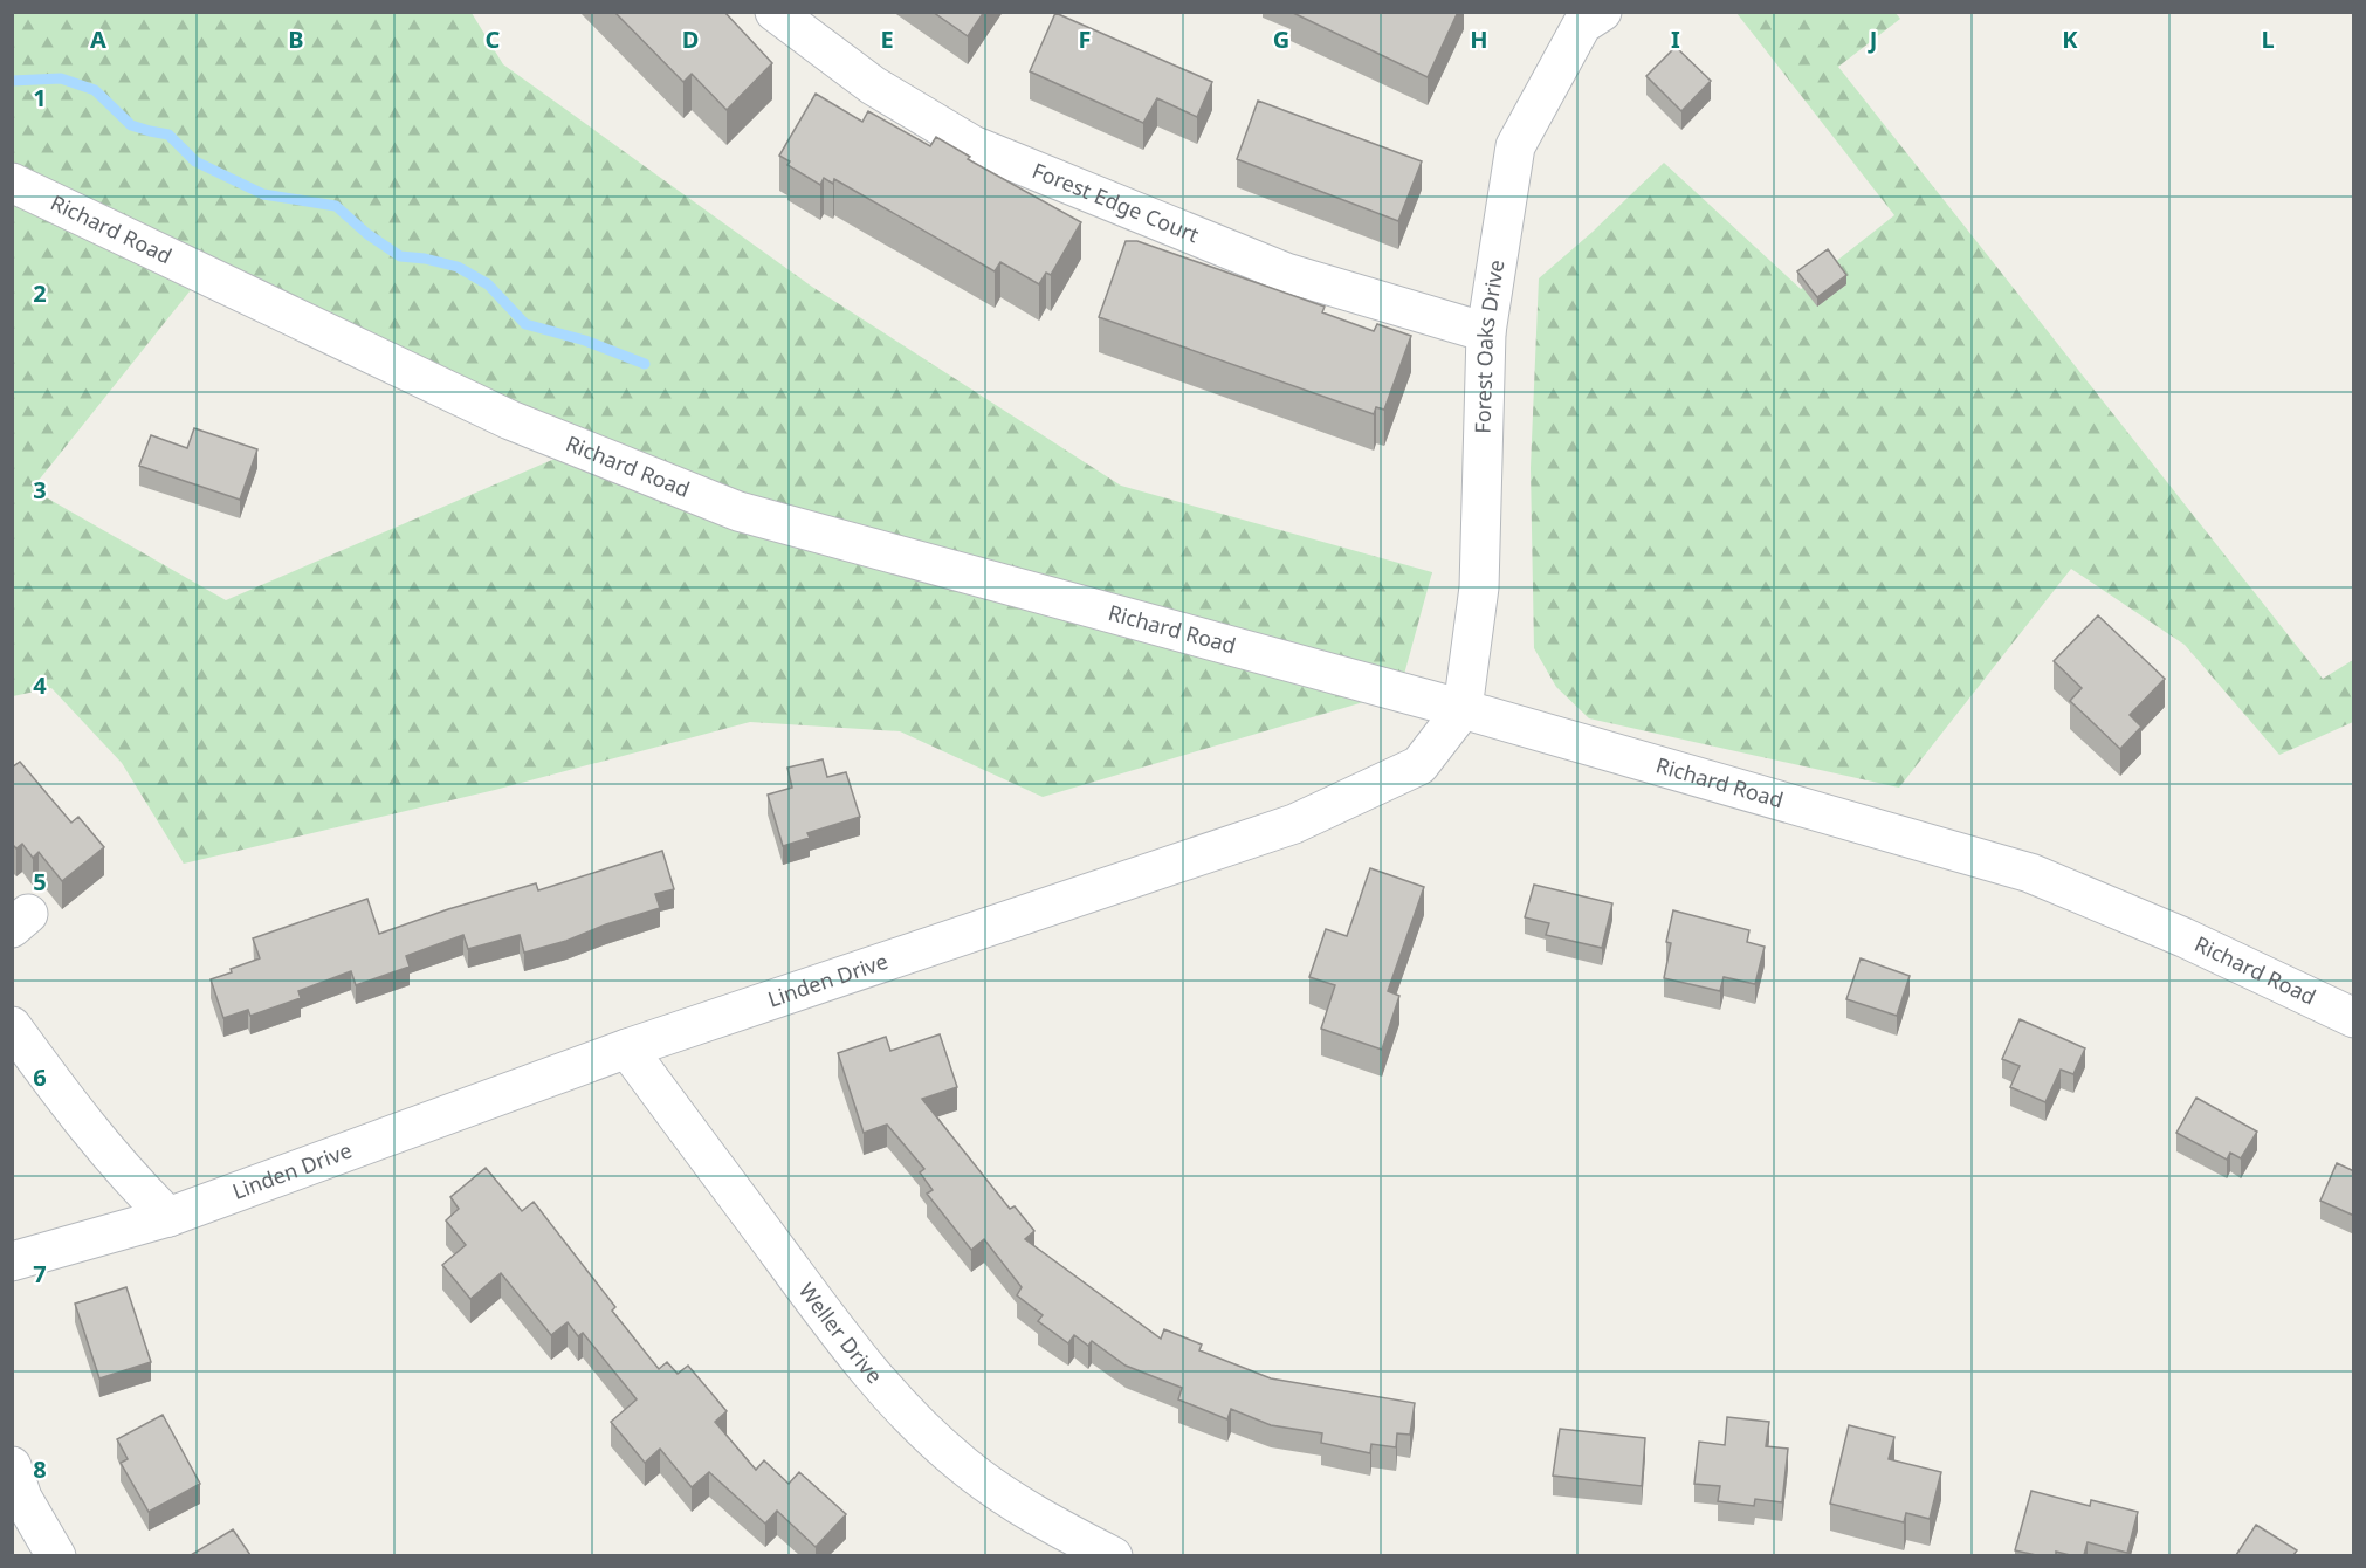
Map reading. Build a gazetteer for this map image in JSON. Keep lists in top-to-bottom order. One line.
{"streets":{"street":["Forest Edge Court","Richard Road","Forest Oaks Drive","Linden Drive","Weller Drive"]},"crossings":[["Forest Edge Court","Forest Oaks Drive"],["Richard Road","Forest Oaks Drive"],["Richard Road","Linden Drive"],["Forest Oaks Drive","Linden Drive"],["Linden Drive","Weller Drive"]],"grid":{"columns":["A","B","C","D","E","F","G","H","I","J","K","L"],"rows":["1","2","3","4","5","6","7","8"]}}
